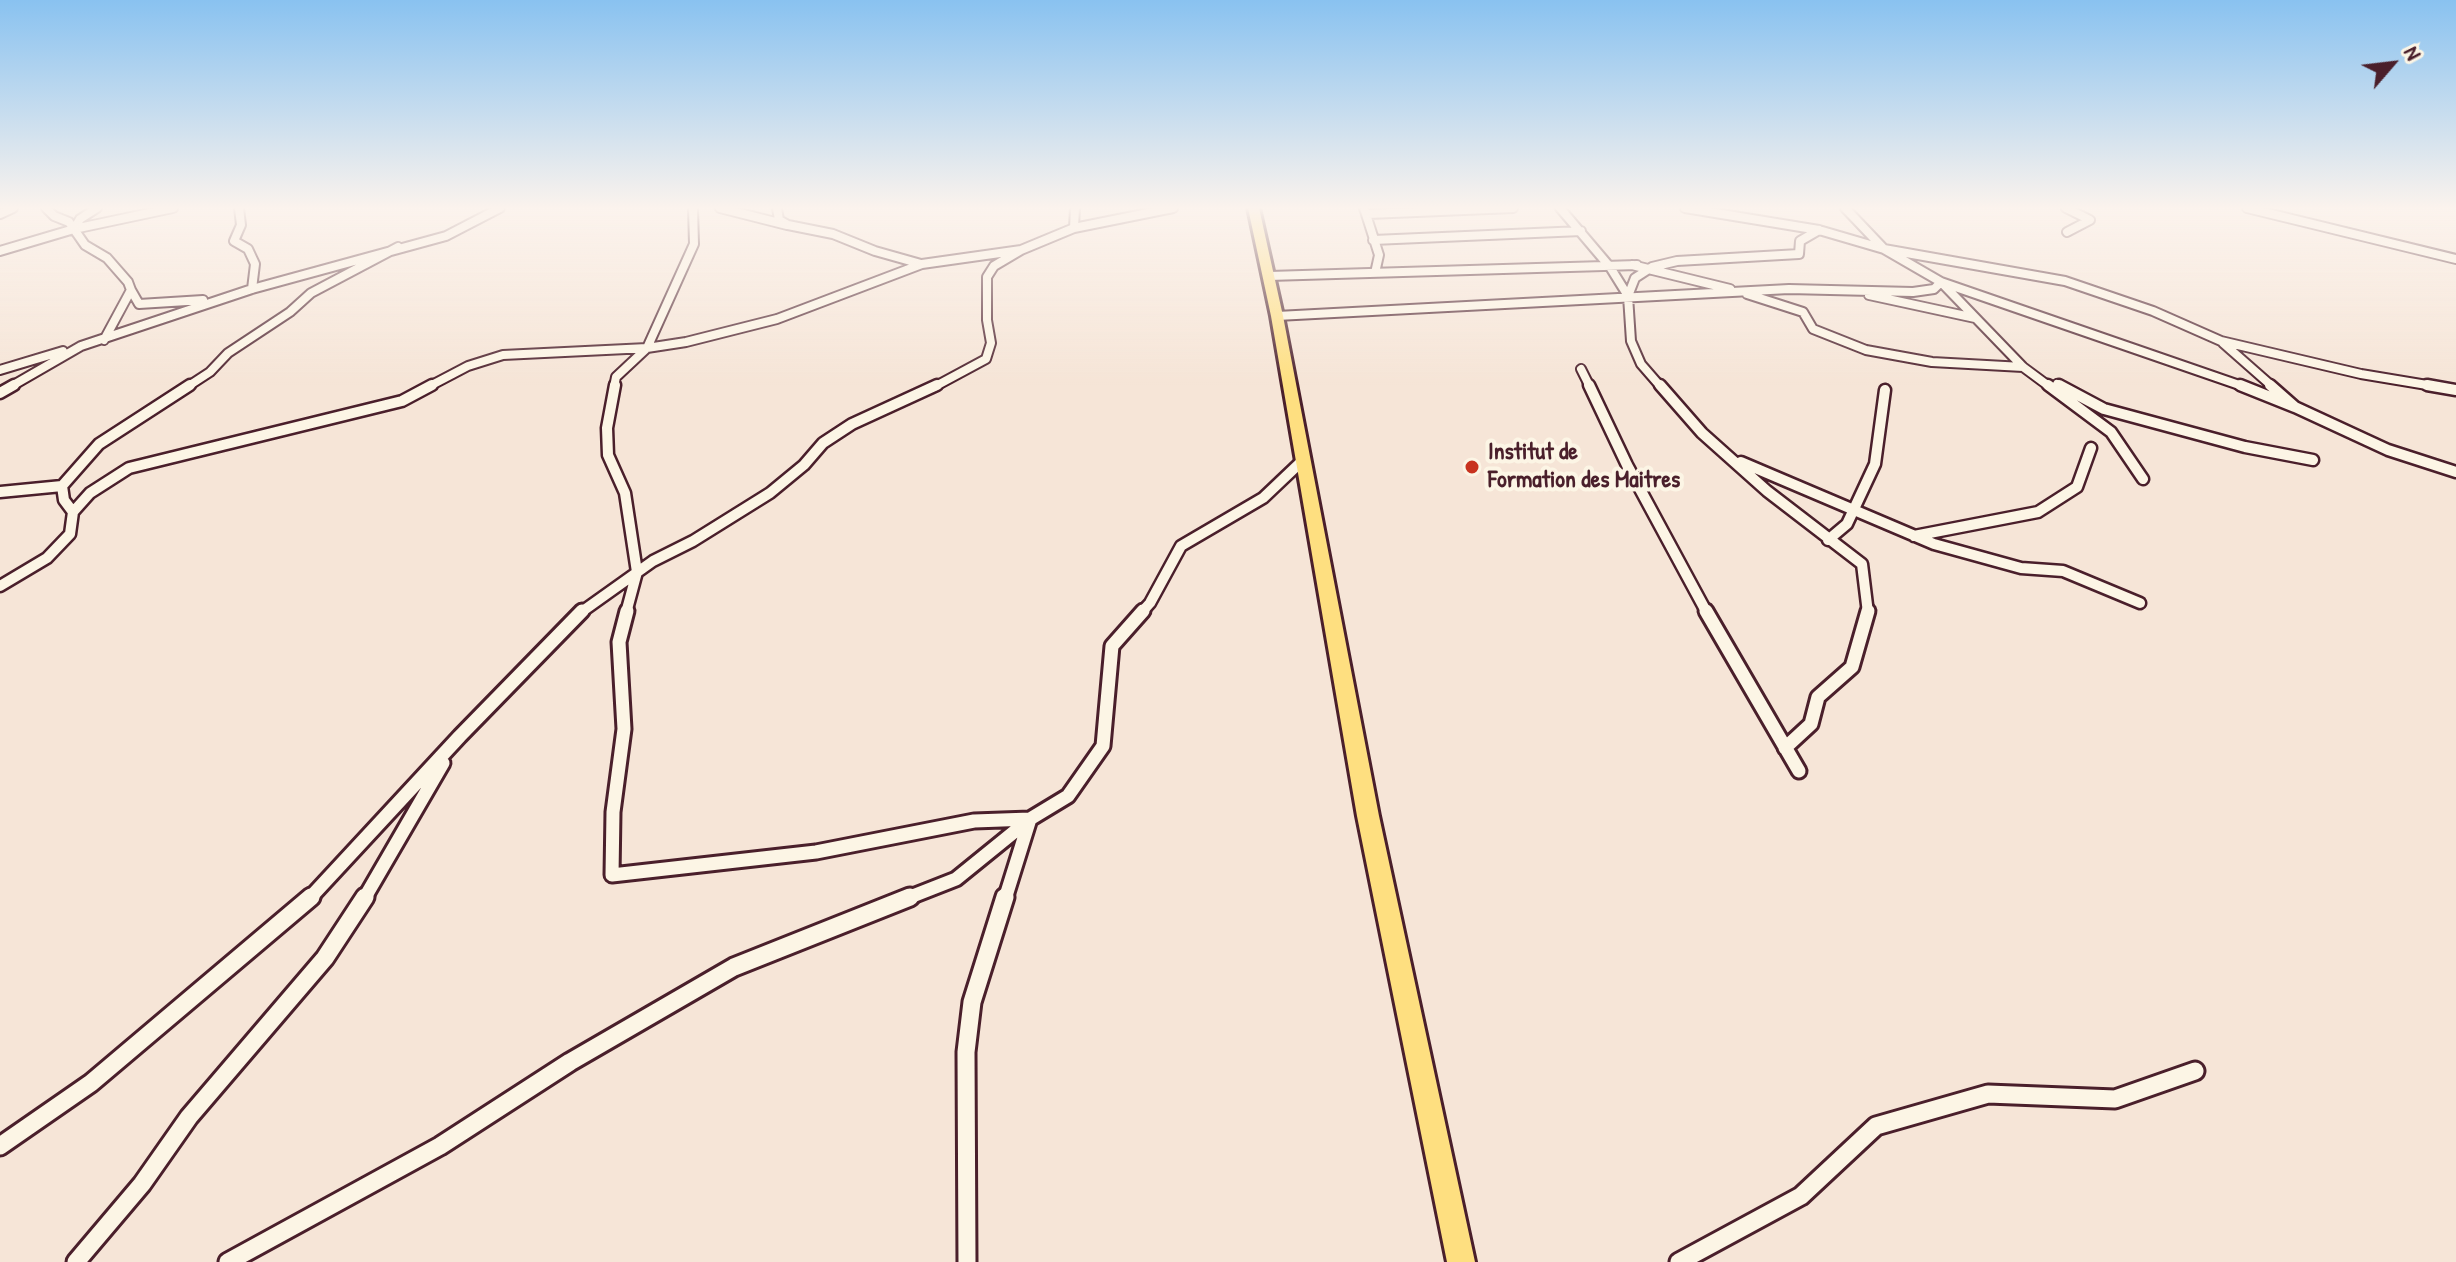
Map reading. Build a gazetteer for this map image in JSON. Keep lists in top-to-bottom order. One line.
{"places":["Institut de Formation des Maitres"],"north":"top right"}
